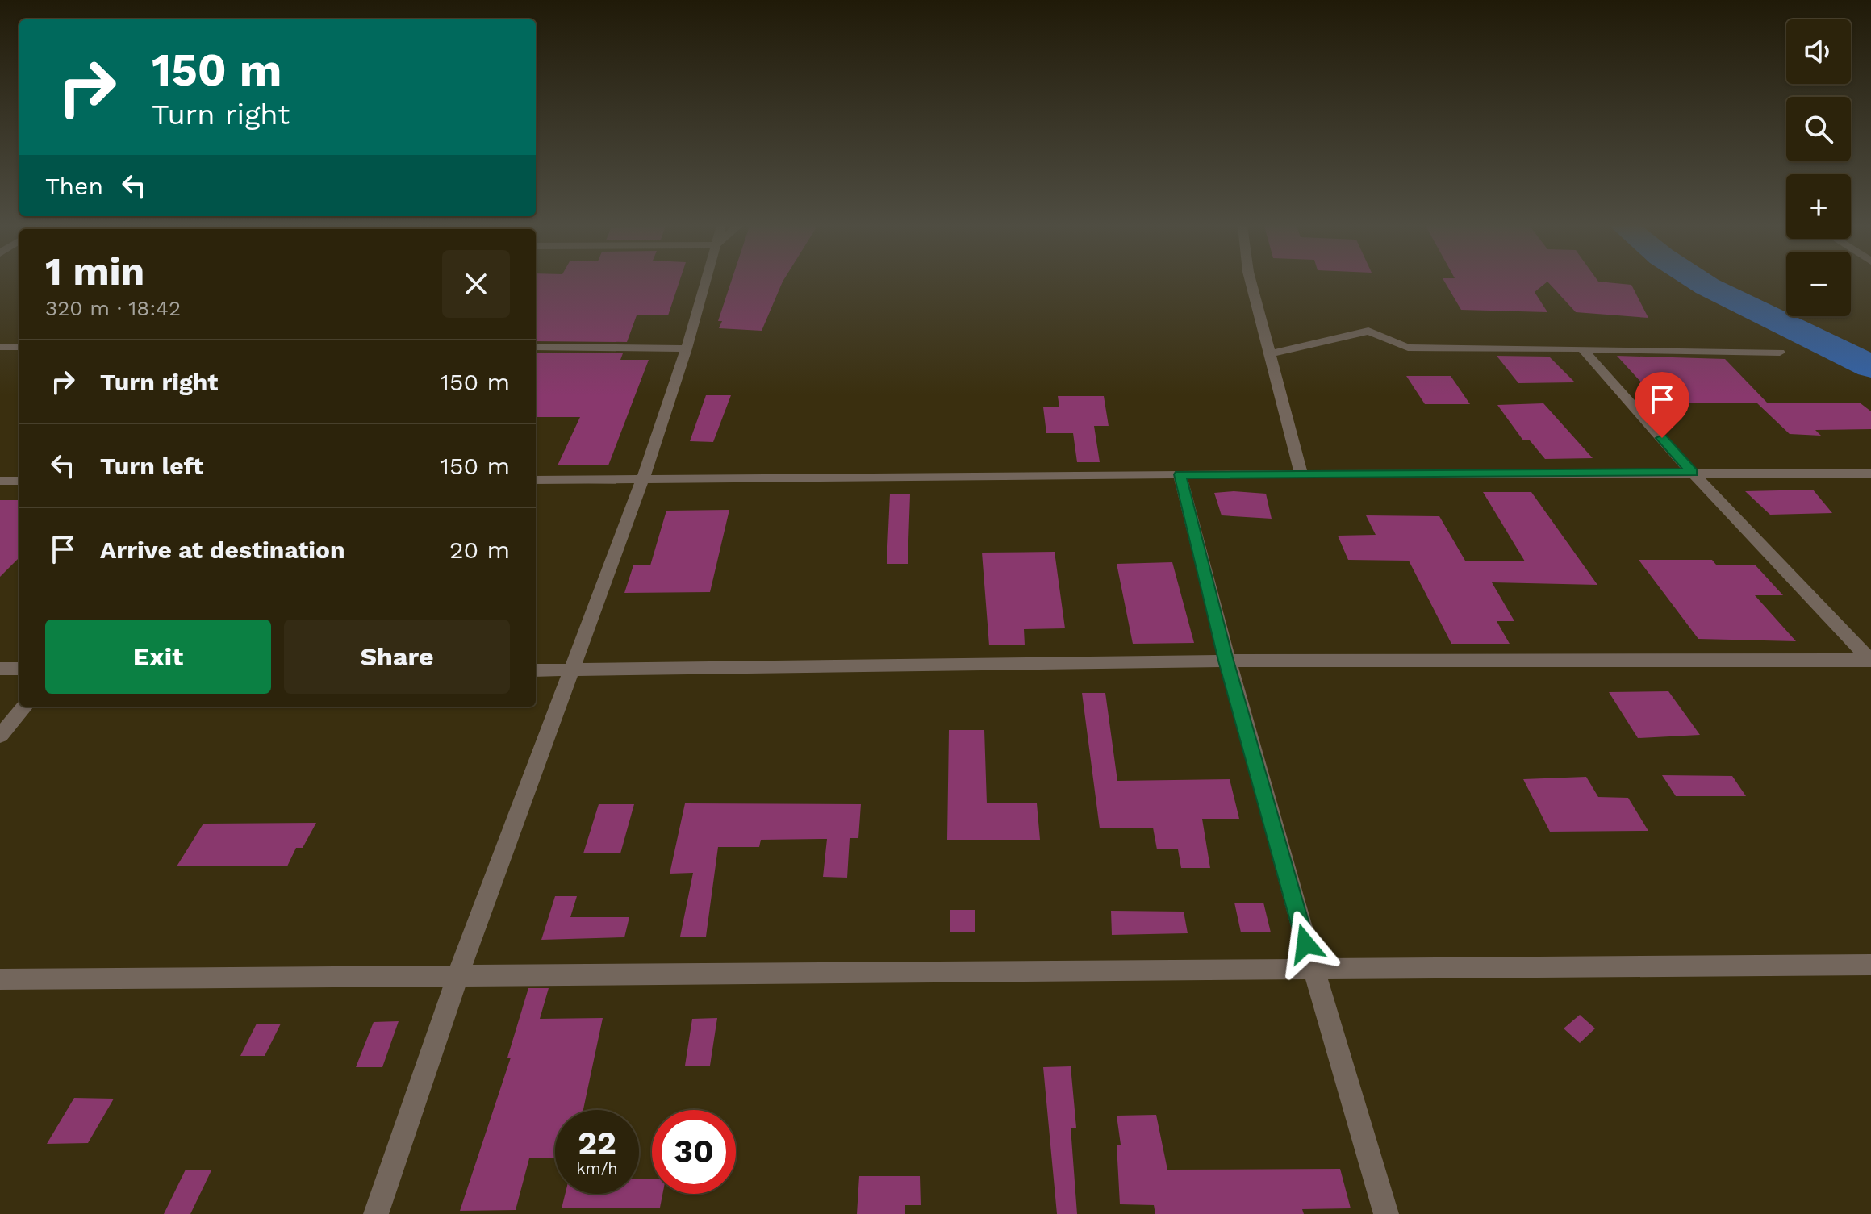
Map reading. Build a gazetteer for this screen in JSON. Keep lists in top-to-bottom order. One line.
{"page":{"map_buttons":["+","−"],"turn":["150 m","Turn right"],"then":"Then","heading":["1 min","320 m · 18:42"],"list":[{"name":"Turn right","value":"150 m"},{"name":"Turn left","value":"150 m"},{"name":"Arrive at destination","value":"20 m"}],"buttons":["Exit","Share"],"speed":"22 km/h","limit":"30"}}
